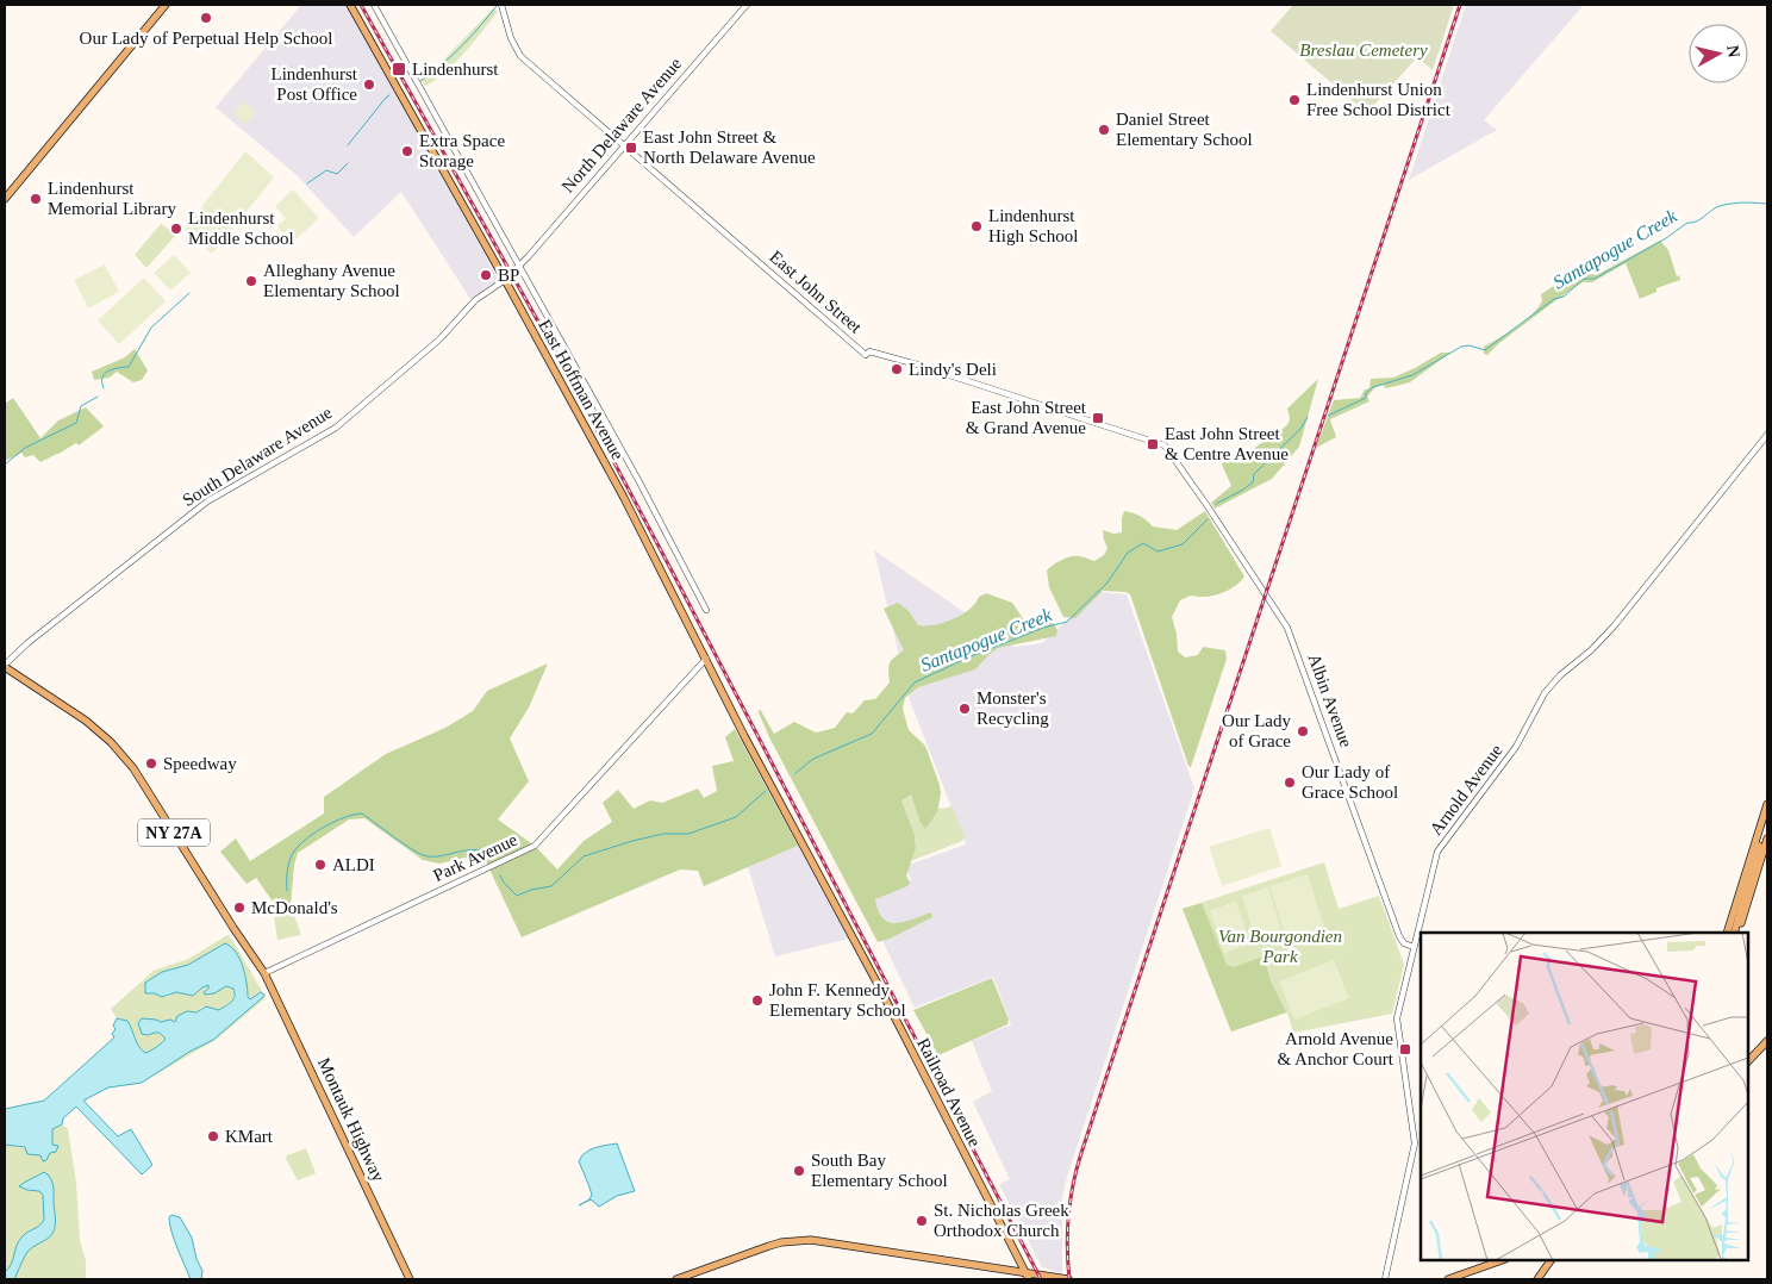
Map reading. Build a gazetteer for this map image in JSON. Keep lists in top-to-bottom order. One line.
{"streets":{"main road":["East Hoffman Avenue","NY 27A","Railroad Avenue","Montauk Highway"],"street":["North Delaware Avenue","East John Street","South Delaware Avenue","Albin Avenue","Arnold Avenue","Park Avenue"]},"crossings":[["North Delaware Avenue","East John Street"],["North Delaware Avenue","East Hoffman Avenue"],["North Delaware Avenue","South Delaware Avenue"],["East John Street","Albin Avenue"],["East Hoffman Avenue","South Delaware Avenue"],["East Hoffman Avenue","Park Avenue"],["East Hoffman Avenue","Railroad Avenue"],["South Delaware Avenue","NY 27A"],["Albin Avenue","Arnold Avenue"],["NY 27A","Park Avenue"],["NY 27A","Montauk Highway"],["Park Avenue","Montauk Highway"]],"water":["Santapogue Creek"],"parks":["Breslau Cemetery","Van Bourgondien Park"],"places":{"other":["Our Lady of Perpetual Help School","Lindenhurst Post Office","Lindenhurst Union Free School District","Daniel Street Elementary School","Extra Space Storage","Lindenhurst Memorial Library","Lindenhurst High School","Lindenhurst Middle School","BP","Alleghany Avenue Elementary School","Lindy's Deli","Monster's Recycling","Our Lady of Grace","Speedway","Our Lady of Grace School","ALDI","McDonald's","John F. Kennedy Elementary School","KMart","South Bay Elementary School","St. Nicholas Greek Orthodox Church"],"transit":["Lindenhurst","East John Street & North Delaware Avenue","East John Street & Grand Avenue","East John Street & Centre Avenue","Arnold Avenue & Anchor Court"]},"north":"right"}
